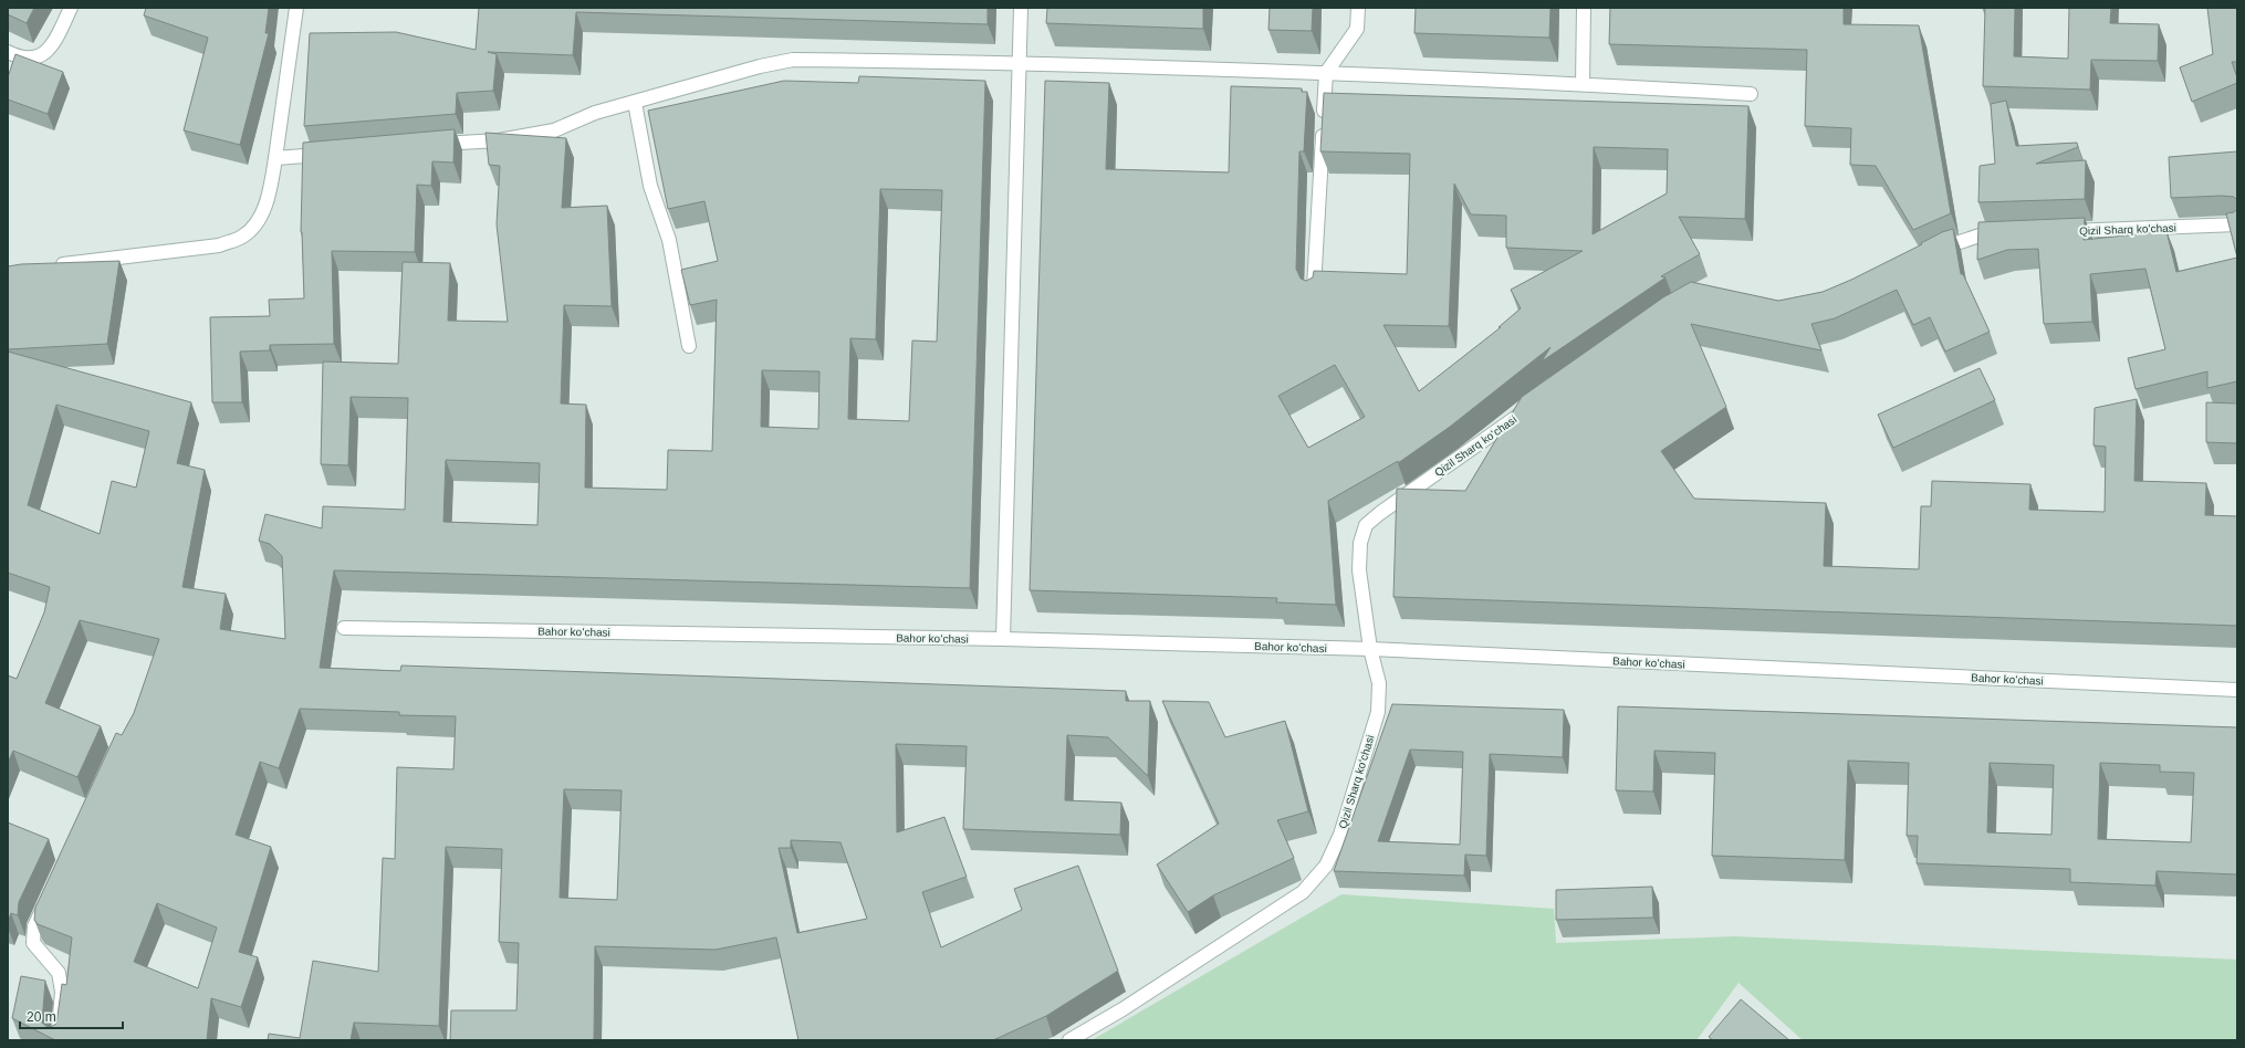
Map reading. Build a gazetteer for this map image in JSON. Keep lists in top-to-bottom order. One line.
{"streets":{"street":["Qizil Sharq koʻchasi","Bahor koʻchasi"]},"crossings":[["Qizil Sharq koʻchasi","Bahor koʻchasi"]],"scale_bar":"20 m"}
